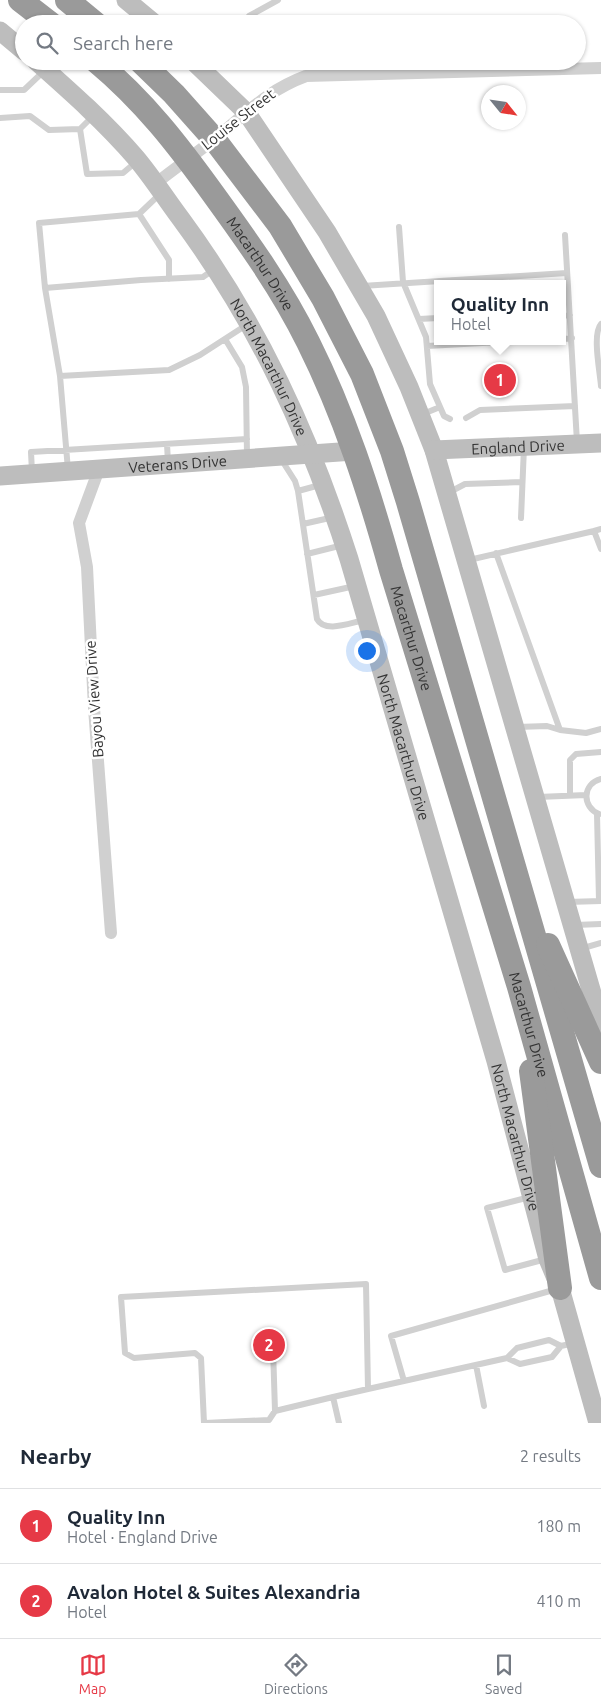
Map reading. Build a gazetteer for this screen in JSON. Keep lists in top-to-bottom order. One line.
{"streets":{"highway":["Macarthur Drive"],"street":["Louise Street","North Macarthur Drive","England Drive","Veterans Drive","Bayou View Drive"]},"crossings":[["Louise Street","Macarthur Drive"],["Louise Street","North Macarthur Drive"],["Macarthur Drive","Veterans Drive"],["North Macarthur Drive","Veterans Drive"],["Veterans Drive","Bayou View Drive"]],"north":"bottom right","page":{"search":"Search here","popup":["Quality Inn","Hotel"],"pins":["1","2"],"heading":["Nearby","2 results"],"list":[{"mark":"1","name":"Quality Inn","note":"Hotel · England Drive","value":"180 m"},{"mark":"2","name":"Avalon Hotel & Suites Alexandria","note":"Hotel","value":"410 m"}],"nav":["Map","Directions","Saved"]}}
